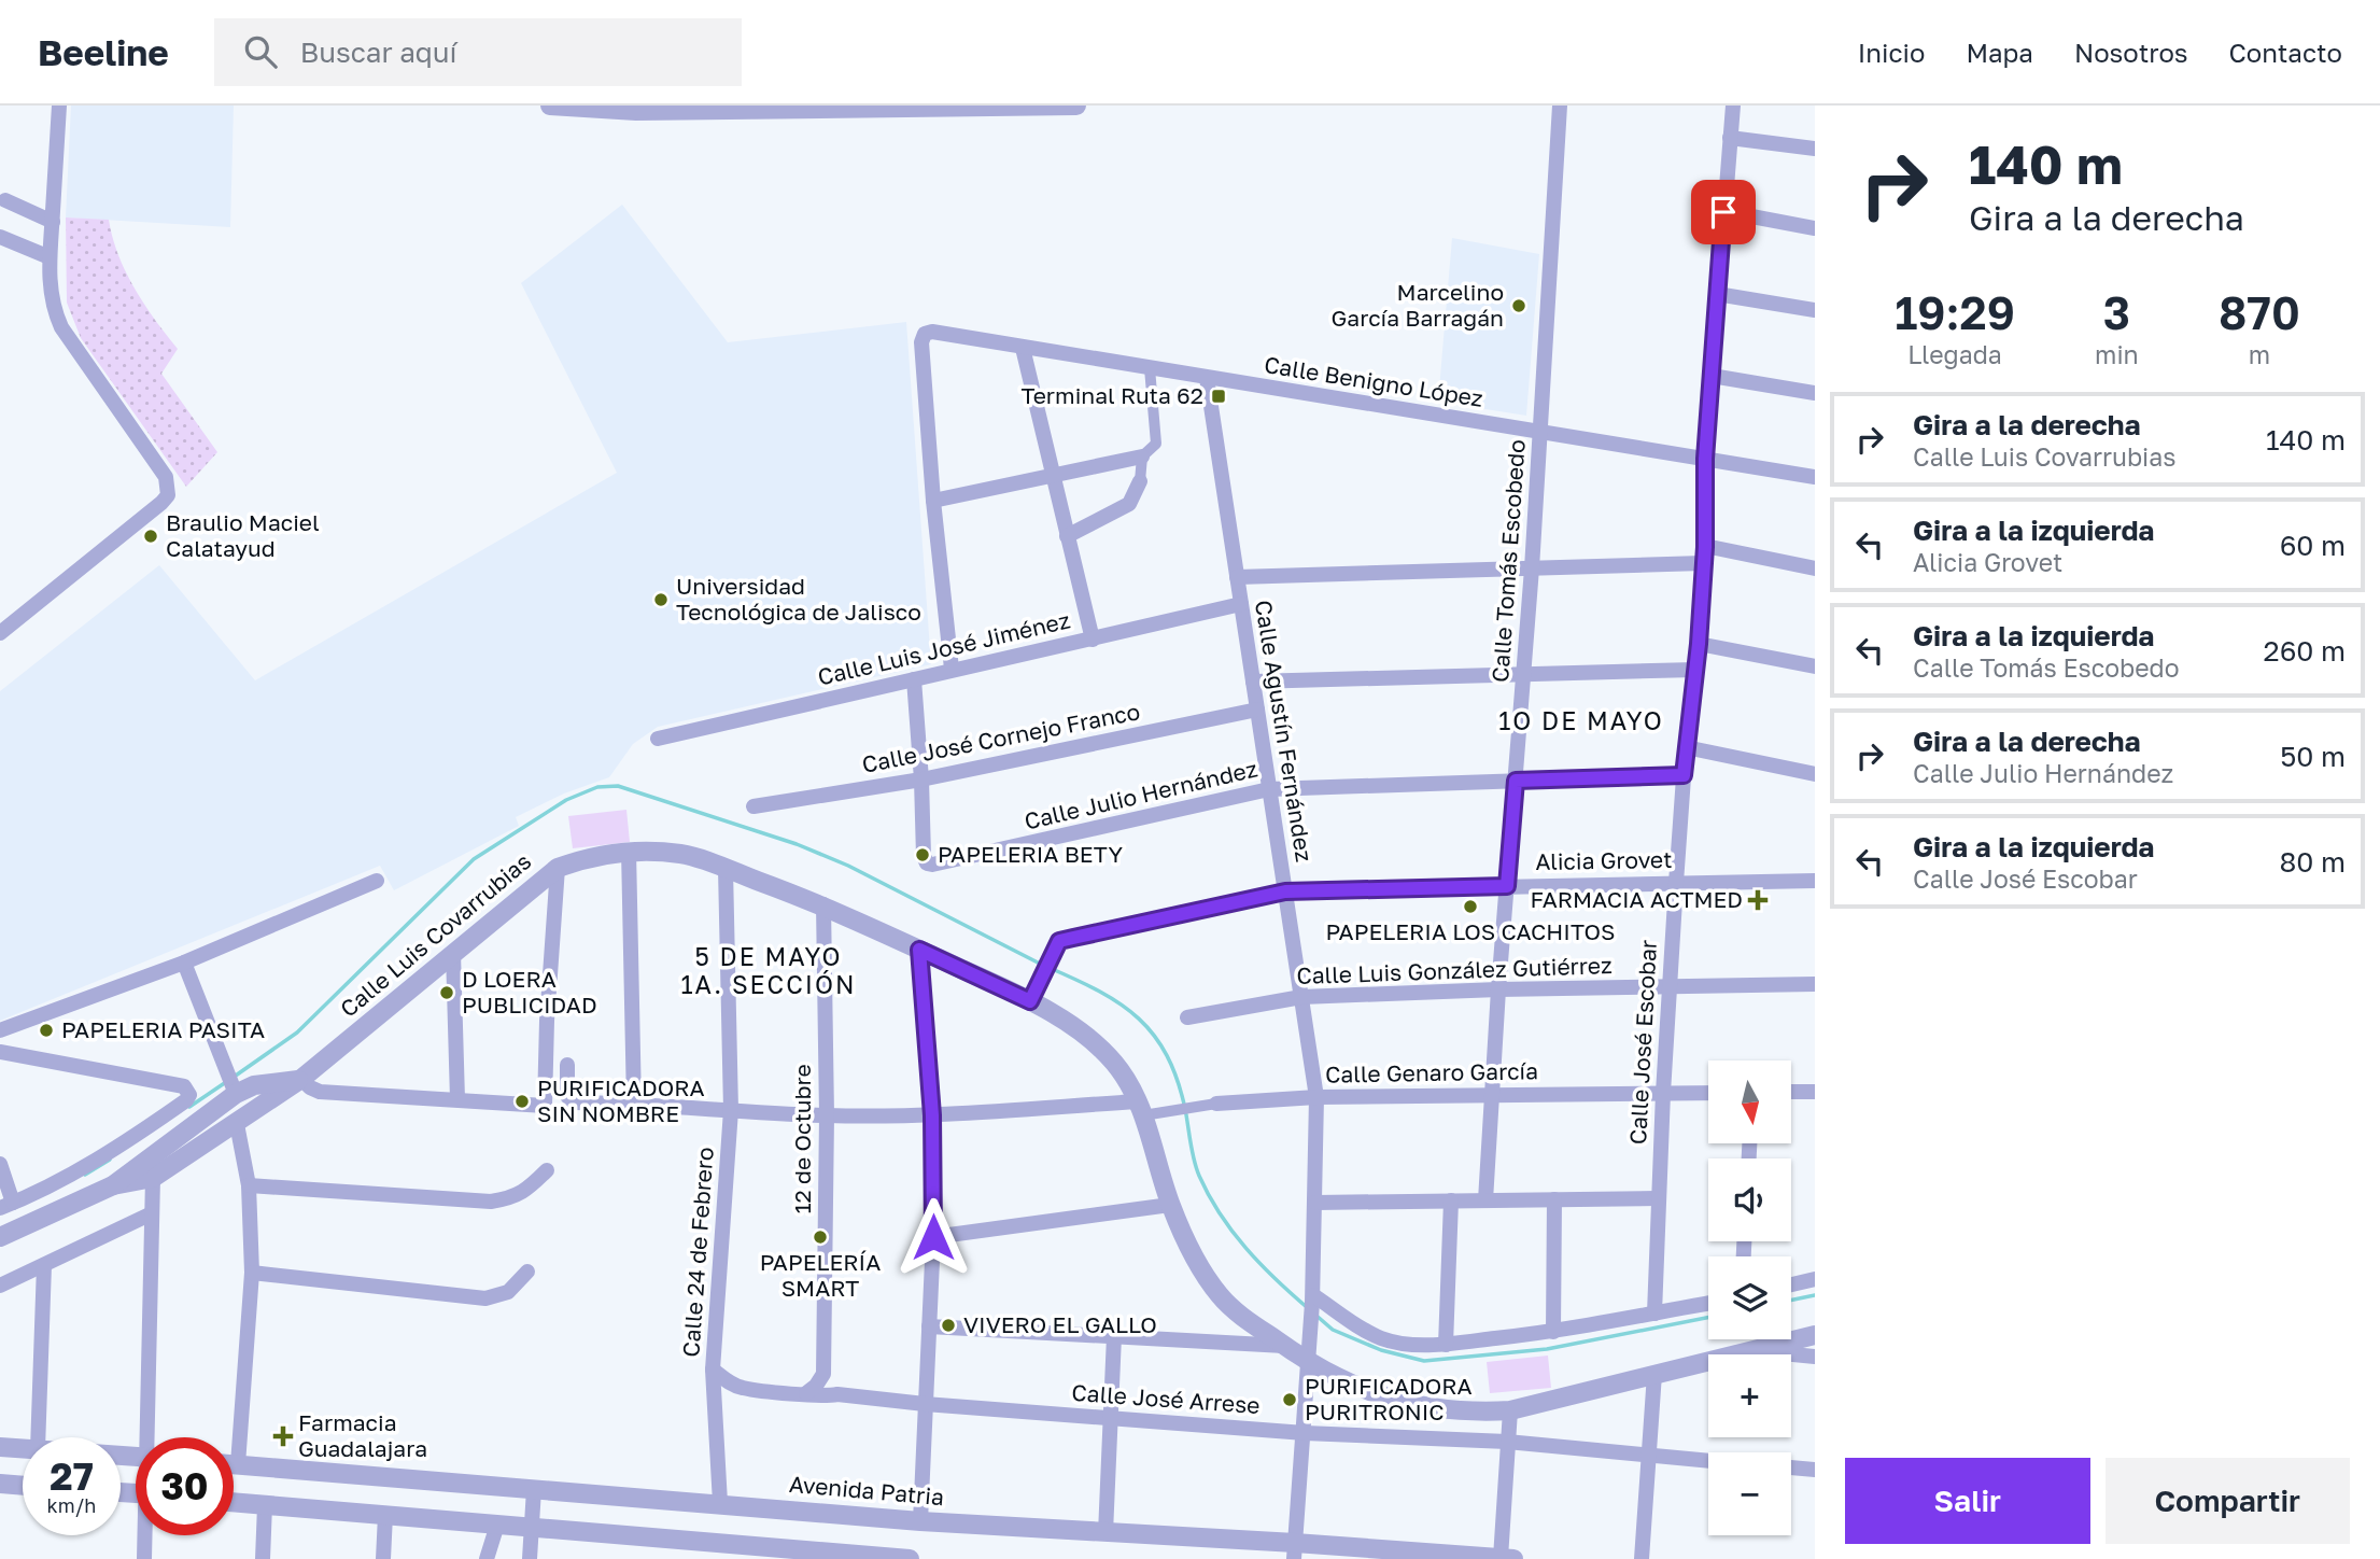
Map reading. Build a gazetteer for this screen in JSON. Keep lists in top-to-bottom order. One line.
{"streets":{"street":["Calle Benigno López","Calle Tomás Escobedo","Calle Luis José Jiménez","Calle Agustín Fernández","Calle José Cornejo Franco","Calle Julio Hernández","Alicia Grovet","Calle Luis Covarrubias","Calle Luis González Gutiérrez","Calle José Escobar","Calle Genaro García","12 de Octubre","Calle 24 de Febrero","Calle José Arrese","Avenida Patria"]},"crossings":[["Calle Benigno López","Calle Tomás Escobedo"],["Calle Benigno López","Calle Agustín Fernández"],["Calle Benigno López","Calle José Escobar"],["Calle Tomás Escobedo","Calle Julio Hernández"],["Calle Tomás Escobedo","Alicia Grovet"],["Calle Tomás Escobedo","Calle Luis González Gutiérrez"],["Calle Tomás Escobedo","Calle Genaro García"],["Calle Luis José Jiménez","Calle Agustín Fernández"],["Calle Agustín Fernández","Calle José Cornejo Franco"],["Calle Agustín Fernández","Calle Julio Hernández"],["Calle Agustín Fernández","Alicia Grovet"],["Calle Agustín Fernández","Calle Luis Covarrubias"],["Calle Agustín Fernández","Calle Luis González Gutiérrez"],["Calle Agustín Fernández","Calle Genaro García"],["Calle Agustín Fernández","Calle José Arrese"],["Calle Agustín Fernández","Avenida Patria"],["Calle José Cornejo Franco","Calle Julio Hernández"],["Calle Julio Hernández","Calle José Escobar"],["Alicia Grovet","Calle Luis Covarrubias"],["Alicia Grovet","Calle José Escobar"],["Calle Luis Covarrubias","Calle Genaro García"],["Calle Luis Covarrubias","12 de Octubre"],["Calle Luis Covarrubias","Calle 24 de Febrero"],["Calle Luis González Gutiérrez","Calle José Escobar"],["Calle José Escobar","Calle Genaro García"],["Calle 24 de Febrero","Calle José Arrese"],["Calle 24 de Febrero","Avenida Patria"]],"districts":["1O DE MAYO","5 DE MAYO 1A. SECCIÓN"],"places":{"other":["Marcelino García Barragán","Braulio Maciel Calatayud","Universidad Tecnológica de Jalisco","PAPELERIA BETY","PAPELERIA LOS CACHITOS","D LOERA PUBLICIDAD","PAPELERIA PASITA","PURIFICADORA SIN NOMBRE","PAPELERÍA SMART","VIVERO EL GALLO","PURIFICADORA PURITRONIC"],"transit":["Terminal Ruta 62"],"health":["FARMACIA ACTMED","Farmacia Guadalajara"]},"north":"bottom","page":{"header":"Beeline","search":"Buscar aquí","nav":["Inicio","Mapa","Nosotros","Contacto"],"turn":["140 m","Gira a la derecha"],"eta":["19:29","Llegada","3","min","870","m"],"list":[{"name":"Gira a la derecha","note":"Calle Luis Covarrubias","value":"140 m"},{"name":"Gira a la izquierda","note":"Alicia Grovet","value":"60 m"},{"name":"Gira a la izquierda","note":"Calle Tomás Escobedo","value":"260 m"},{"name":"Gira a la derecha","note":"Calle Julio Hernández","value":"50 m"},{"name":"Gira a la izquierda","note":"Calle José Escobar","value":"80 m"}],"map_buttons":["+","−"],"speed":"27 km/h","limit":"30","buttons":["Salir","Compartir"]}}
